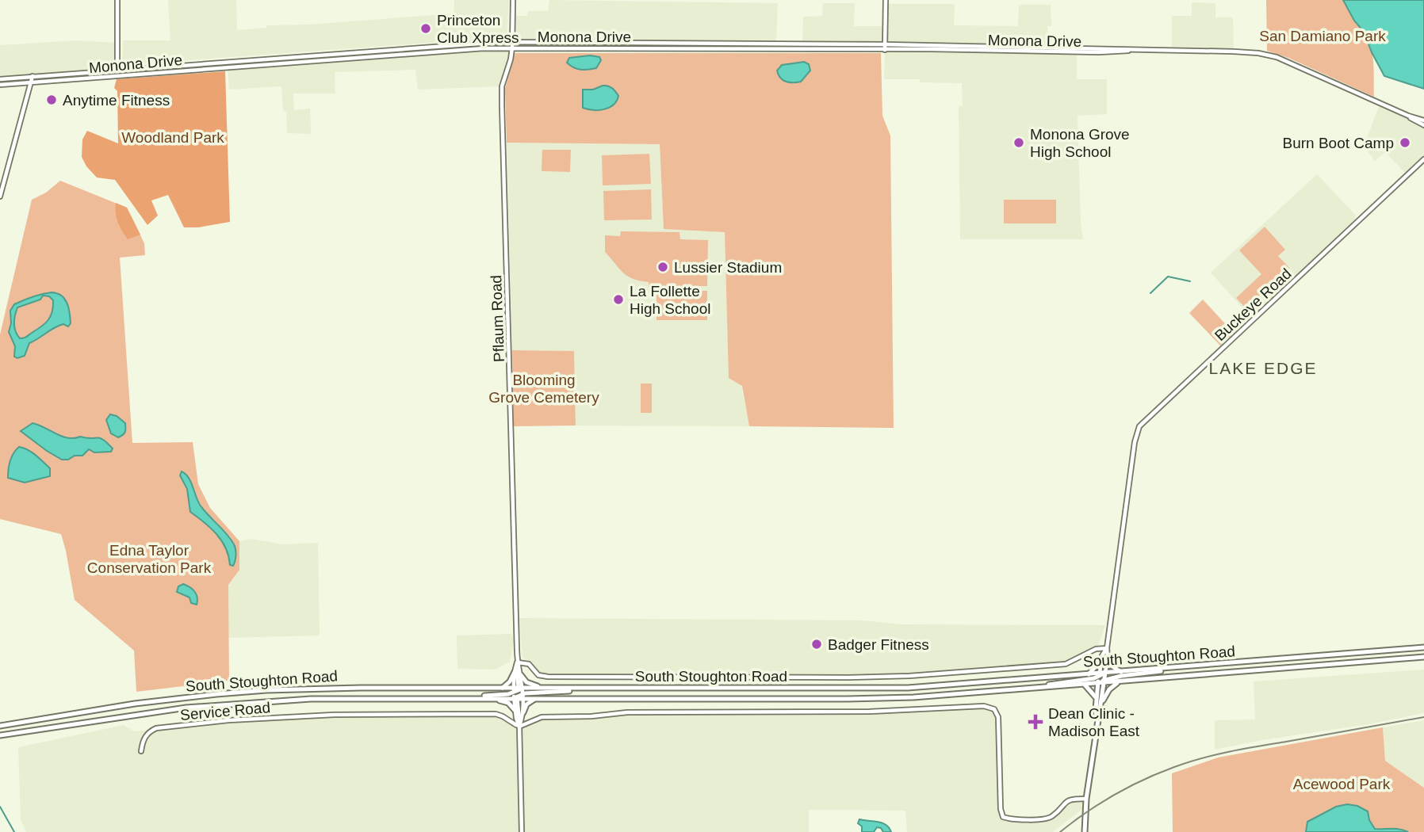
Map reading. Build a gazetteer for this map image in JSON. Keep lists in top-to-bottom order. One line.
{"streets":{"main road":["South Stoughton Road"],"street":["Monona Drive","Buckeye Road","Pflaum Road","Service Road"]},"crossings":[["Monona Drive","Pflaum Road"],["Buckeye Road","South Stoughton Road"],["Pflaum Road","South Stoughton Road"],["Pflaum Road","Service Road"]],"districts":["LAKE EDGE"],"parks":["San Damiano Park","Woodland Park","Blooming Grove Cemetery","Edna Taylor Conservation Park","Acewood Park"],"places":{"other":["Princeton Club Xpress","Anytime Fitness","Monona Grove High School","Burn Boot Camp","Lussier Stadium","La Follette High School","Badger Fitness"],"health":["Dean Clinic - Madison East"]}}
